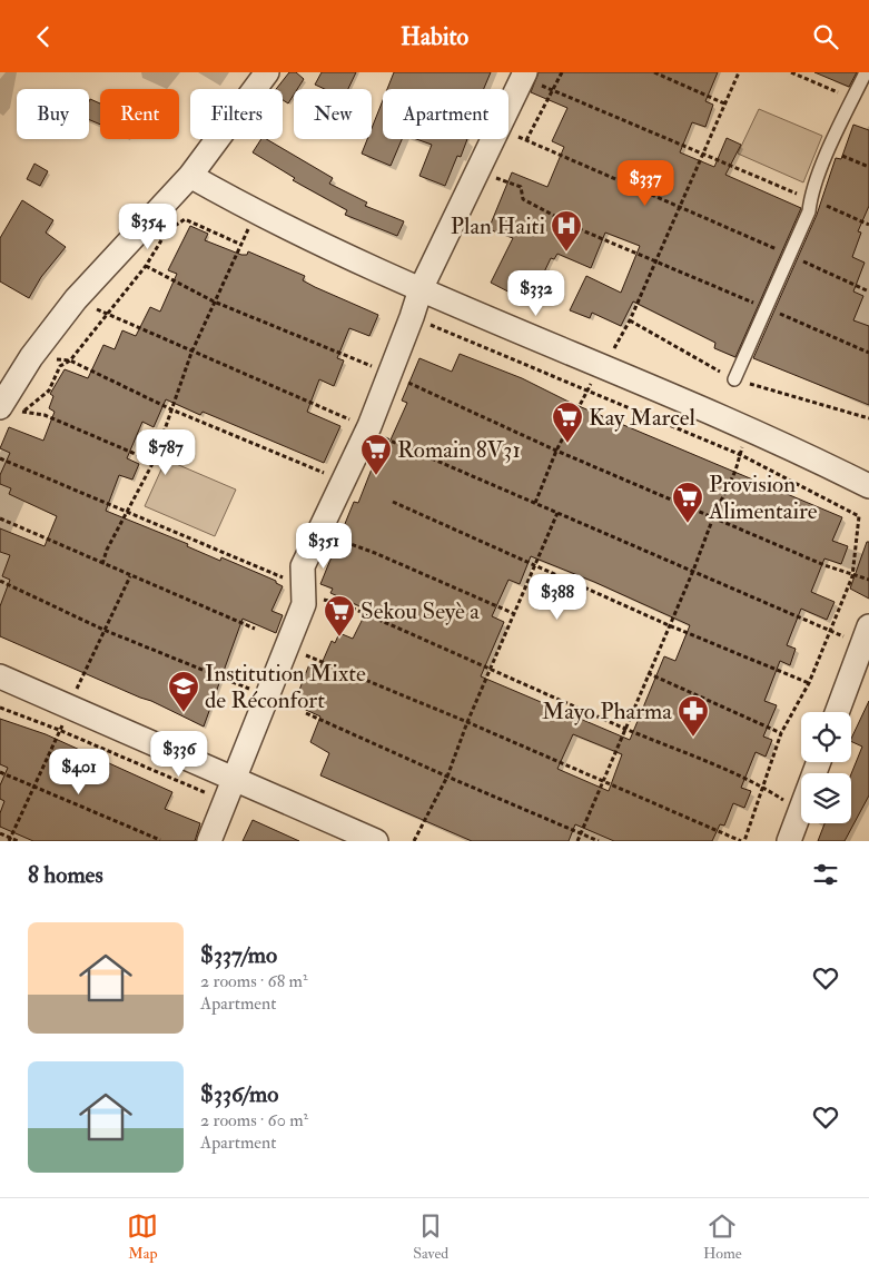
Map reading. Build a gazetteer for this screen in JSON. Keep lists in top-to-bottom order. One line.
{"places":{"hospital":["Plan Haiti"],"supermarket":["Kay Marcel","Romain 8V31","Provision Alimentaire","Sekou Seyè a"],"school or university":["Institution Mixte de Réconfort"],"pharmacy":["Mayo Pharma"]},"page":{"header":"Habito","chip":["Buy","Rent","Filters","New","Apartment"],"price":["$337","$354","$332","$787","$351","$388","$336","$401"],"heading":"8 homes","list":[{"name":"$337/mo","note":"2 rooms · 68 m² · Apartment"},{"name":"$336/mo","note":"2 rooms · 60 m² · Apartment"}],"tabs":["Map","Saved","Home"]}}
